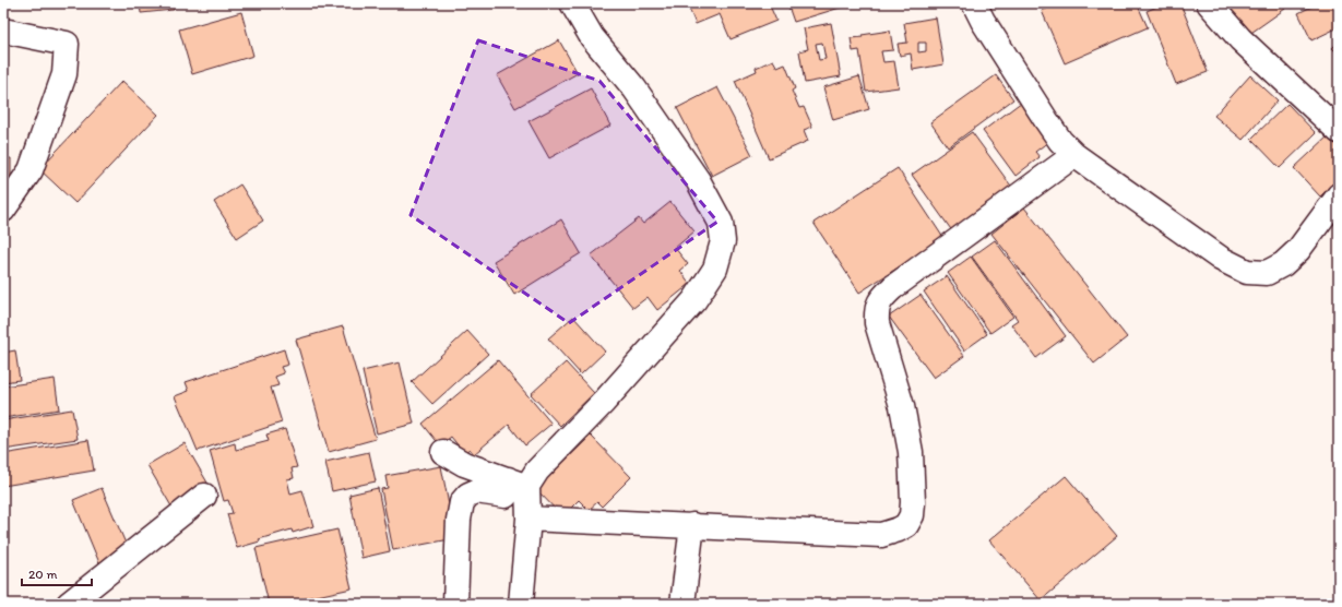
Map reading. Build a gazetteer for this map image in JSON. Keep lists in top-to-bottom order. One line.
{"scale_bar":"20 m"}
